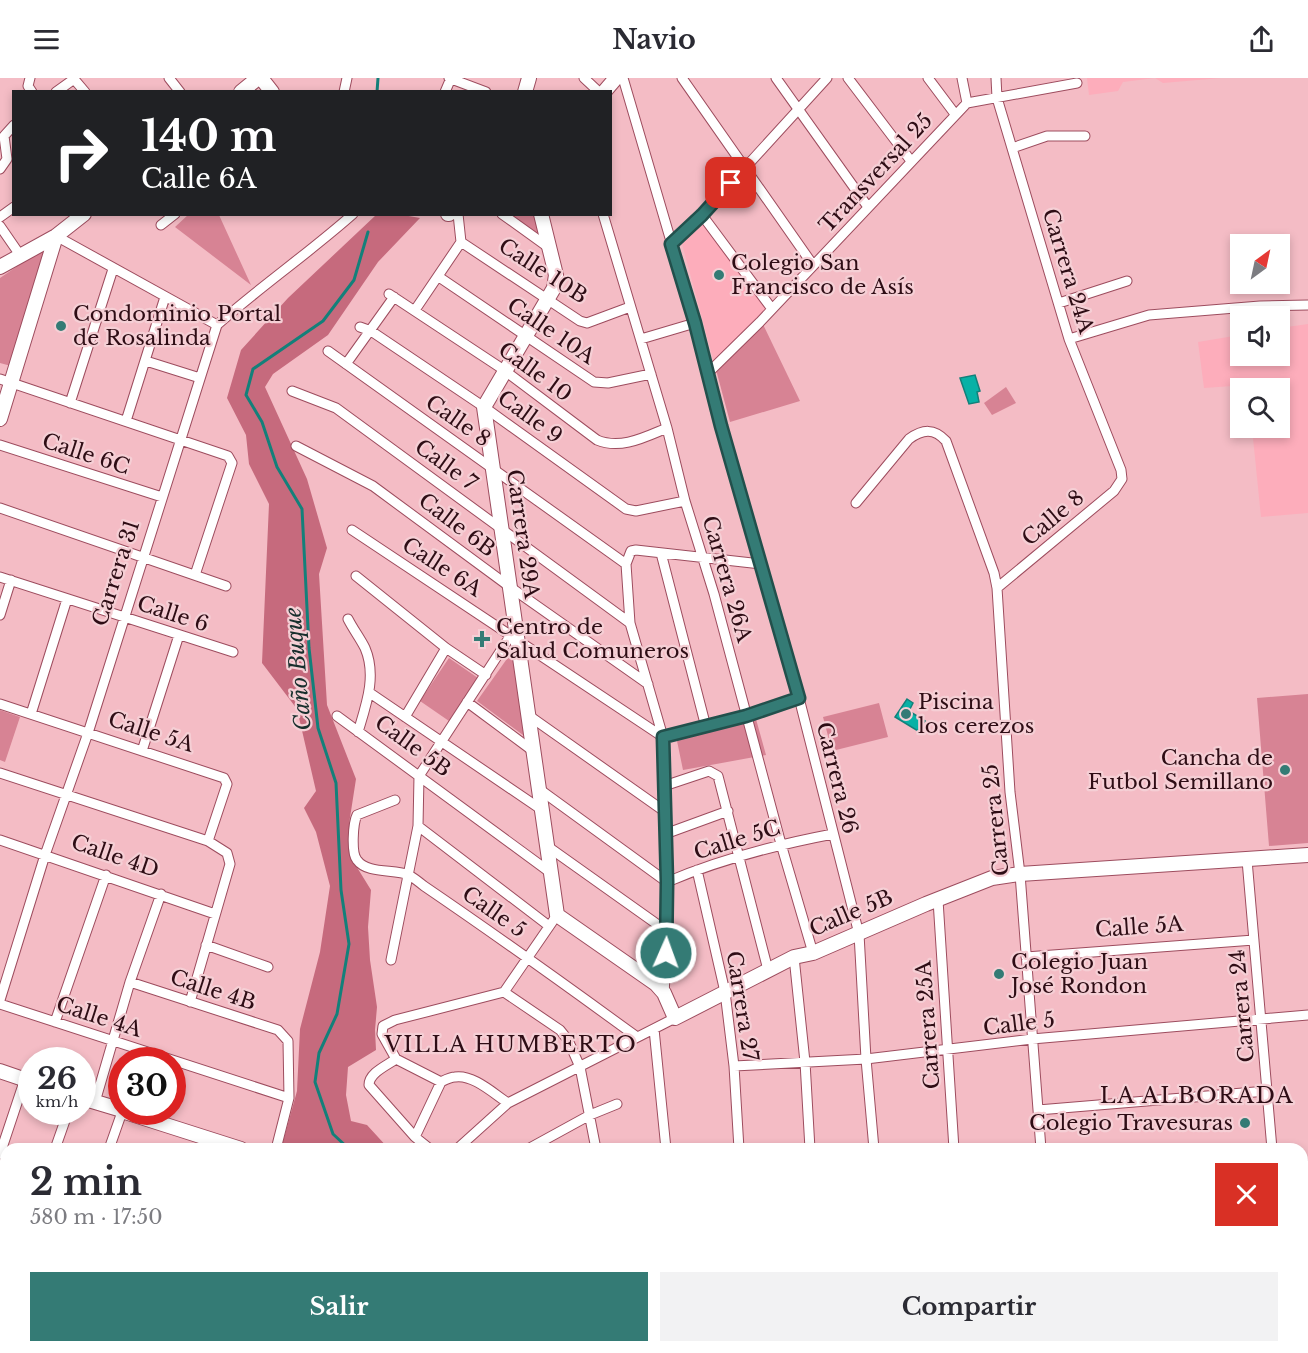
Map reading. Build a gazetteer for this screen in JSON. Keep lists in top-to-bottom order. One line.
{"streets":{"street":["Transversal 25","Calle 10B","Carrera 24A","Calle 10A","Calle 10","Calle 9","Calle 8","Calle 6C","Calle 7","Calle 6B","Carrera 29A","Calle 6A","Carrera 31","Carrera 26A","Calle 6","Calle 5A","Calle 5B","Carrera 26","Carrera 25","Calle 5C","Calle 4D","Calle 5","Calle 4B","Carrera 27","Carrera 24","Calle 4A","Carrera 25A"]},"crossings":[["Transversal 25","Carrera 26"],["Calle 10B","Carrera 26A"],["Carrera 24A","Calle 8"],["Calle 10A","Carrera 26A"],["Calle 10","Calle 9"],["Calle 10","Carrera 26A"],["Calle 9","Carrera 29A"],["Calle 9","Carrera 26A"],["Calle 8","Carrera 29A"],["Calle 8","Carrera 25"],["Calle 6C","Carrera 31"],["Calle 7","Carrera 29A"],["Calle 6B","Carrera 29A"],["Carrera 29A","Calle 6A"],["Carrera 29A","Calle 5B"],["Carrera 31","Calle 6"],["Carrera 31","Calle 5A"],["Carrera 31","Calle 4D"],["Carrera 31","Calle 4A"],["Carrera 26A","Calle 5B"],["Carrera 26A","Calle 5C"],["Calle 5A","Carrera 25"],["Calle 5A","Carrera 24"],["Calle 5B","Carrera 26"],["Calle 5B","Carrera 25"],["Calle 5B","Calle 5"],["Calle 5B","Carrera 27"],["Calle 5B","Carrera 24"],["Calle 5B","Carrera 25A"],["Carrera 26","Calle 5C"],["Carrera 26","Calle 5"],["Carrera 25","Calle 5"],["Calle 5C","Carrera 27"],["Calle 5","Carrera 27"],["Calle 5","Carrera 24"],["Calle 5","Carrera 25A"],["Calle 4B","Calle 4A"]],"districts":["VILLA HUMBERTO","LA ALBORADA"],"water":["Caño Buque"],"places":{"other":["Colegio San Francisco de Asís","Condominio Portal de Rosalinda","Piscina los cerezos","Cancha de Futbol Semillano","Colegio Juan José Rondon","Colegio Travesuras"],"health":["Centro de Salud Comuneros"]},"north":"top right","page":{"header":"Navio","turn":["140 m","Calle 6A"],"speed":"26 km/h","limit":"30","heading":["2 min","580 m · 17:50"],"buttons":["Salir","Compartir"]}}
